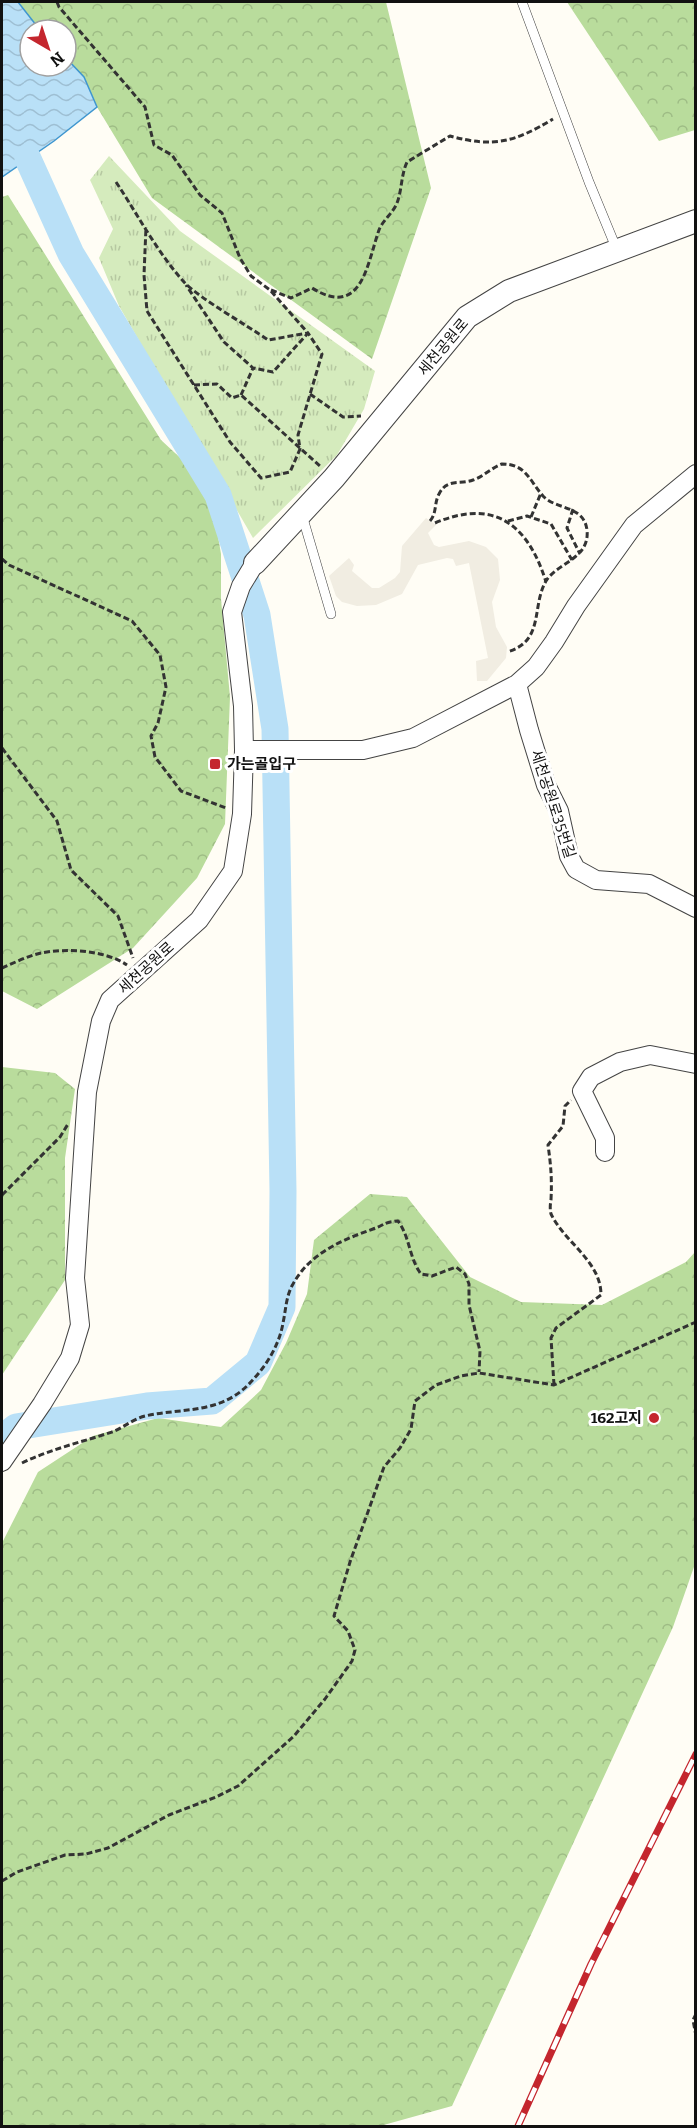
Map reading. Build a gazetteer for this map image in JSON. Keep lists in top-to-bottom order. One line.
{"streets":{"street":["세천공원로","세천공원로35번길"]},"places":{"transit":["가는골입구"],"other":["162고지"]},"north":"bottom right"}
